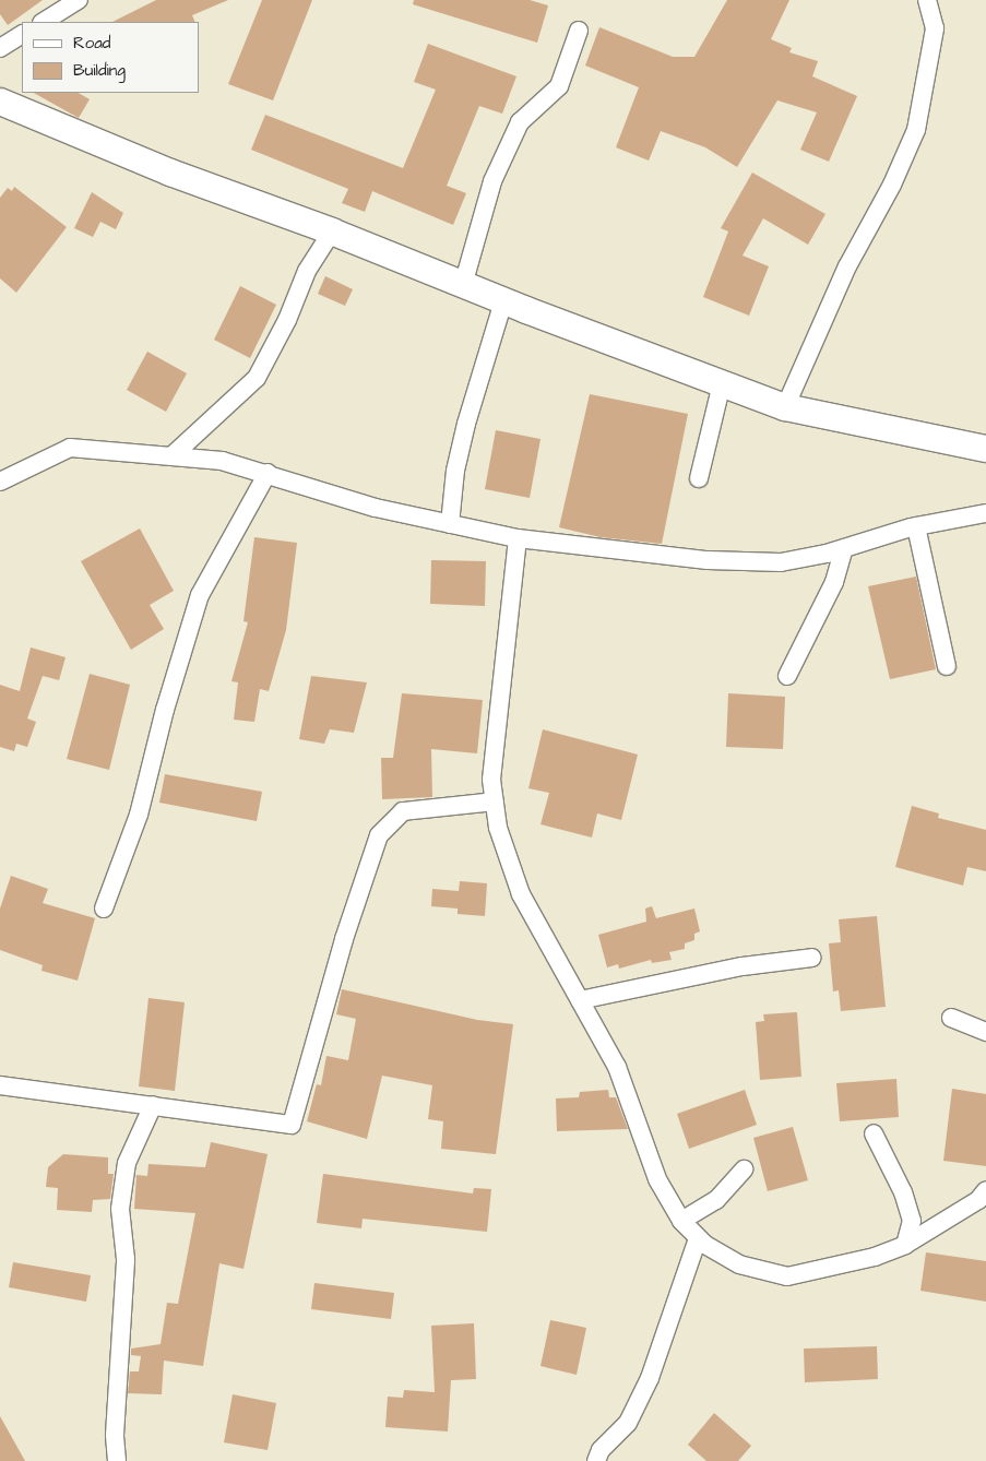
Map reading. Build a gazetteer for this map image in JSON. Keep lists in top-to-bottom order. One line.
{"legend":["Road","Building"]}
